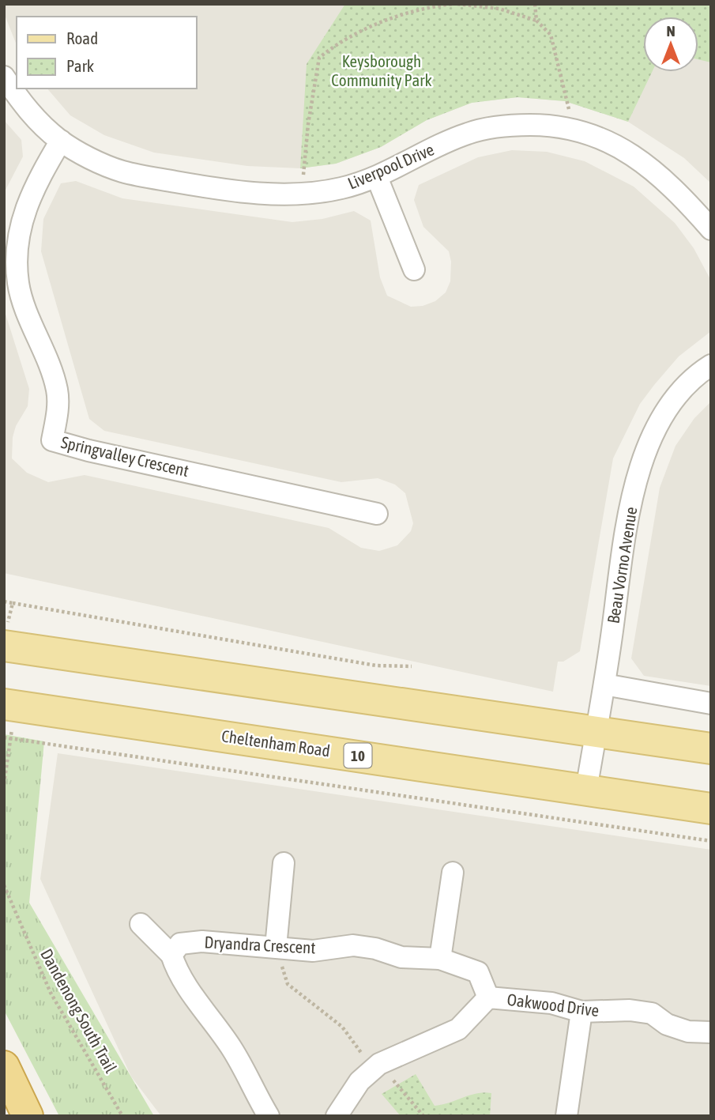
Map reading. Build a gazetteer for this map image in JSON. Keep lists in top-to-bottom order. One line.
{"streets":{"main road":["Cheltenham Road","10"],"street":["Liverpool Drive","Springvalley Crescent","Beau Vorno Avenue","Dryandra Crescent","Oakwood Drive"],"path":["Dandenong South Trail"]},"crossings":[["Liverpool Drive","Springvalley Crescent"],["Beau Vorno Avenue","Cheltenham Road"],["Dryandra Crescent","Oakwood Drive"]],"parks":["Keysborough Community Park"],"legend":["Road","Park"],"north":"top"}
